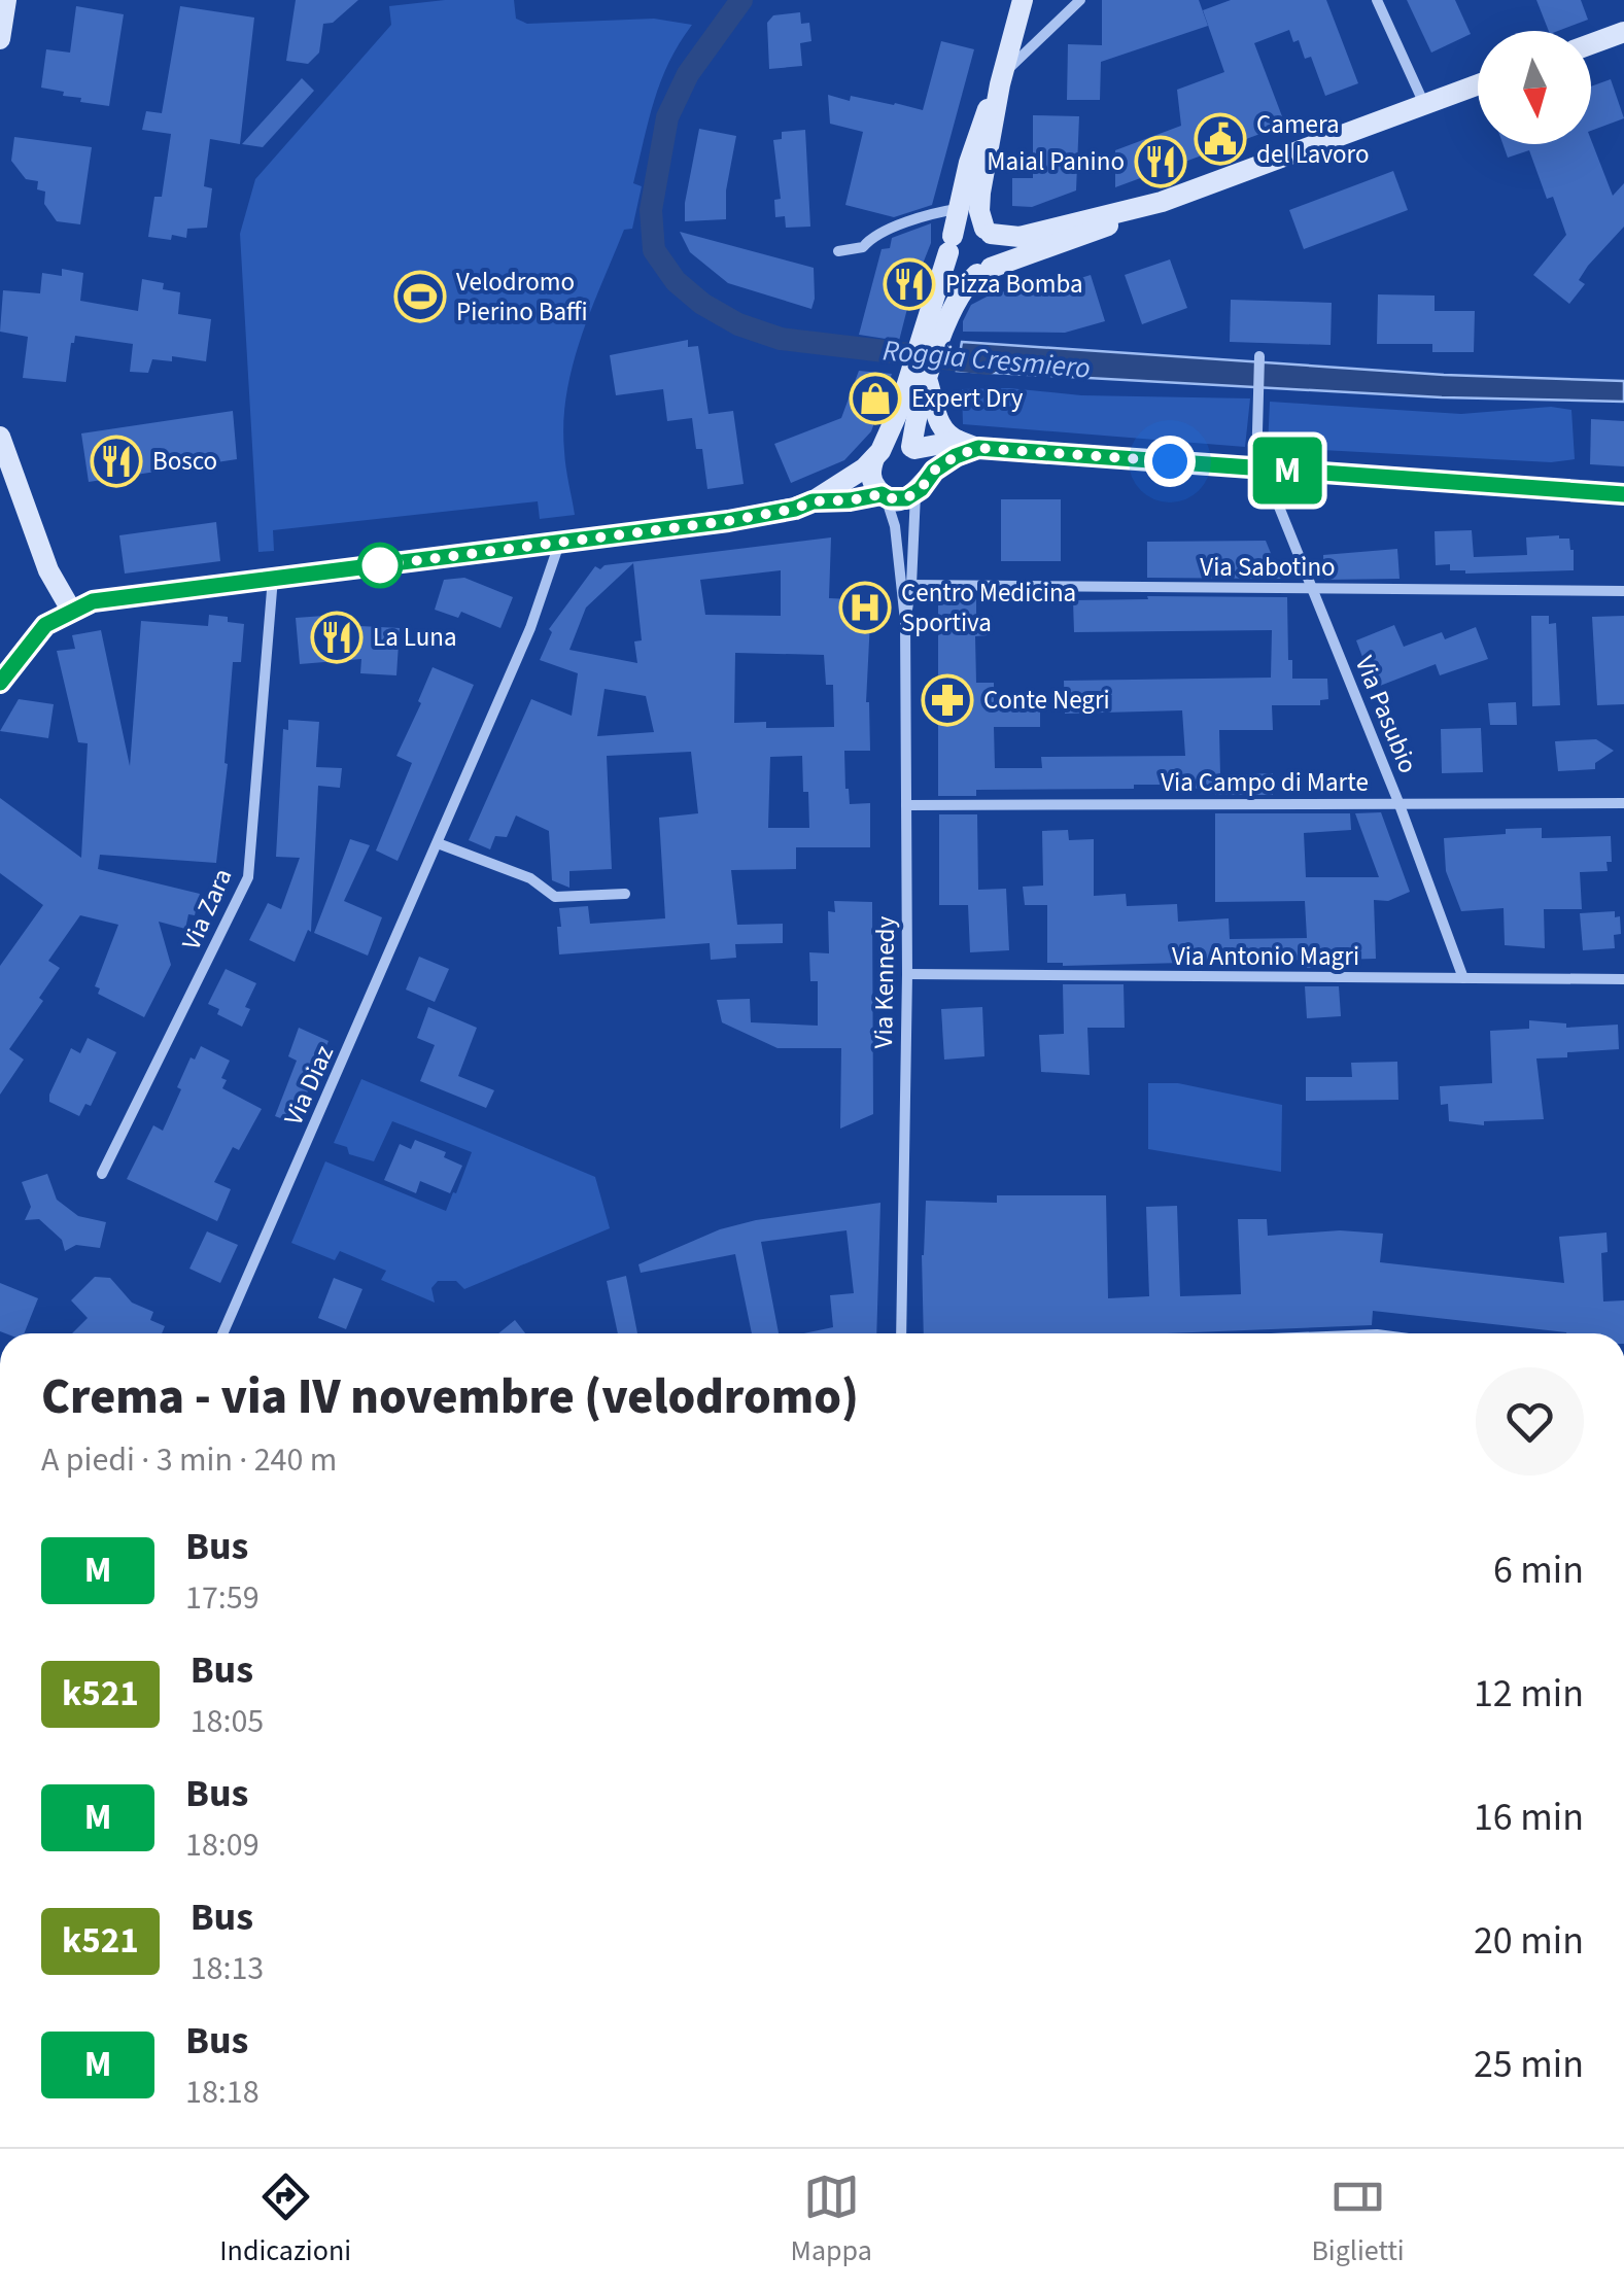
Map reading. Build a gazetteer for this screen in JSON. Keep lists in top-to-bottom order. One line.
{"streets":{"street":["Via Sabotino","Via Pasubio","Via Campo di Marte","Via Zara","Via Antonio Magri","Via Kennedy","Via Diaz"]},"crossings":[["Via Sabotino","Via Pasubio"],["Via Sabotino","Via Kennedy"],["Via Pasubio","Via Campo di Marte"],["Via Pasubio","Via Antonio Magri"],["Via Campo di Marte","Via Kennedy"],["Via Antonio Magri","Via Kennedy"]],"water":["Roggia Cresmiero"],"places":{"public building":["Camera del Lavoro"],"restaurant":["Maial Panino","Pizza Bomba","Bosco","La Luna"],"sports":["Velodromo Pierino Baffi"],"shop":["Expert Dry"],"hospital":["Centro Medicina Sportiva"],"pharmacy":["Conte Negri"]},"lines":["bus line M"],"north":"bottom","page":{"on_map":"M","heading":["Crema - via IV novembre (velodromo)","A piedi · 3 min · 240 m"],"list":[{"mark":"M","name":"Bus","note":"17:59","value":"6 min"},{"mark":"k521","name":"Bus","note":"18:05","value":"12 min"},{"mark":"M","name":"Bus","note":"18:09","value":"16 min"},{"mark":"k521","name":"Bus","note":"18:13","value":"20 min"},{"mark":"M","name":"Bus","note":"18:18","value":"25 min"}],"tabs":["Indicazioni","Mappa","Biglietti"]}}
